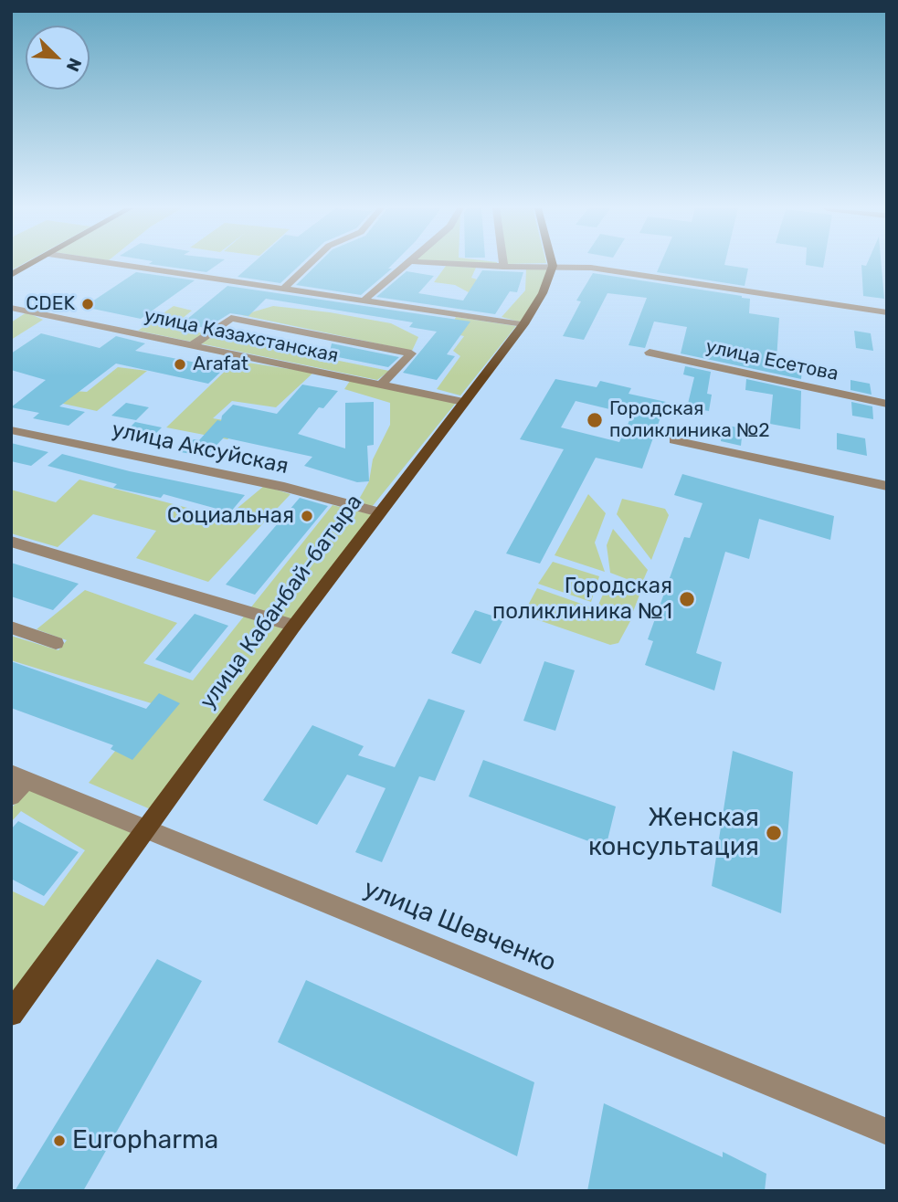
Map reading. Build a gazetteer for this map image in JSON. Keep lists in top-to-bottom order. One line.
{"streets":{"main road":["улица Кабанбай-батыра"],"street":["улица Казахстанская","улица Есетова","улица Аксуйская","улица Шевченко"]},"crossings":[["улица Казахстанская","улица Кабанбай-батыра"],["улица Аксуйская","улица Кабанбай-батыра"],["улица Кабанбай-батыра","улица Шевченко"]],"places":["CDEK","Arafat","Городская поликлиника №2","Социальная","Городская поликлиника №1","Женская консультация","Europharma"],"north":"bottom right"}
